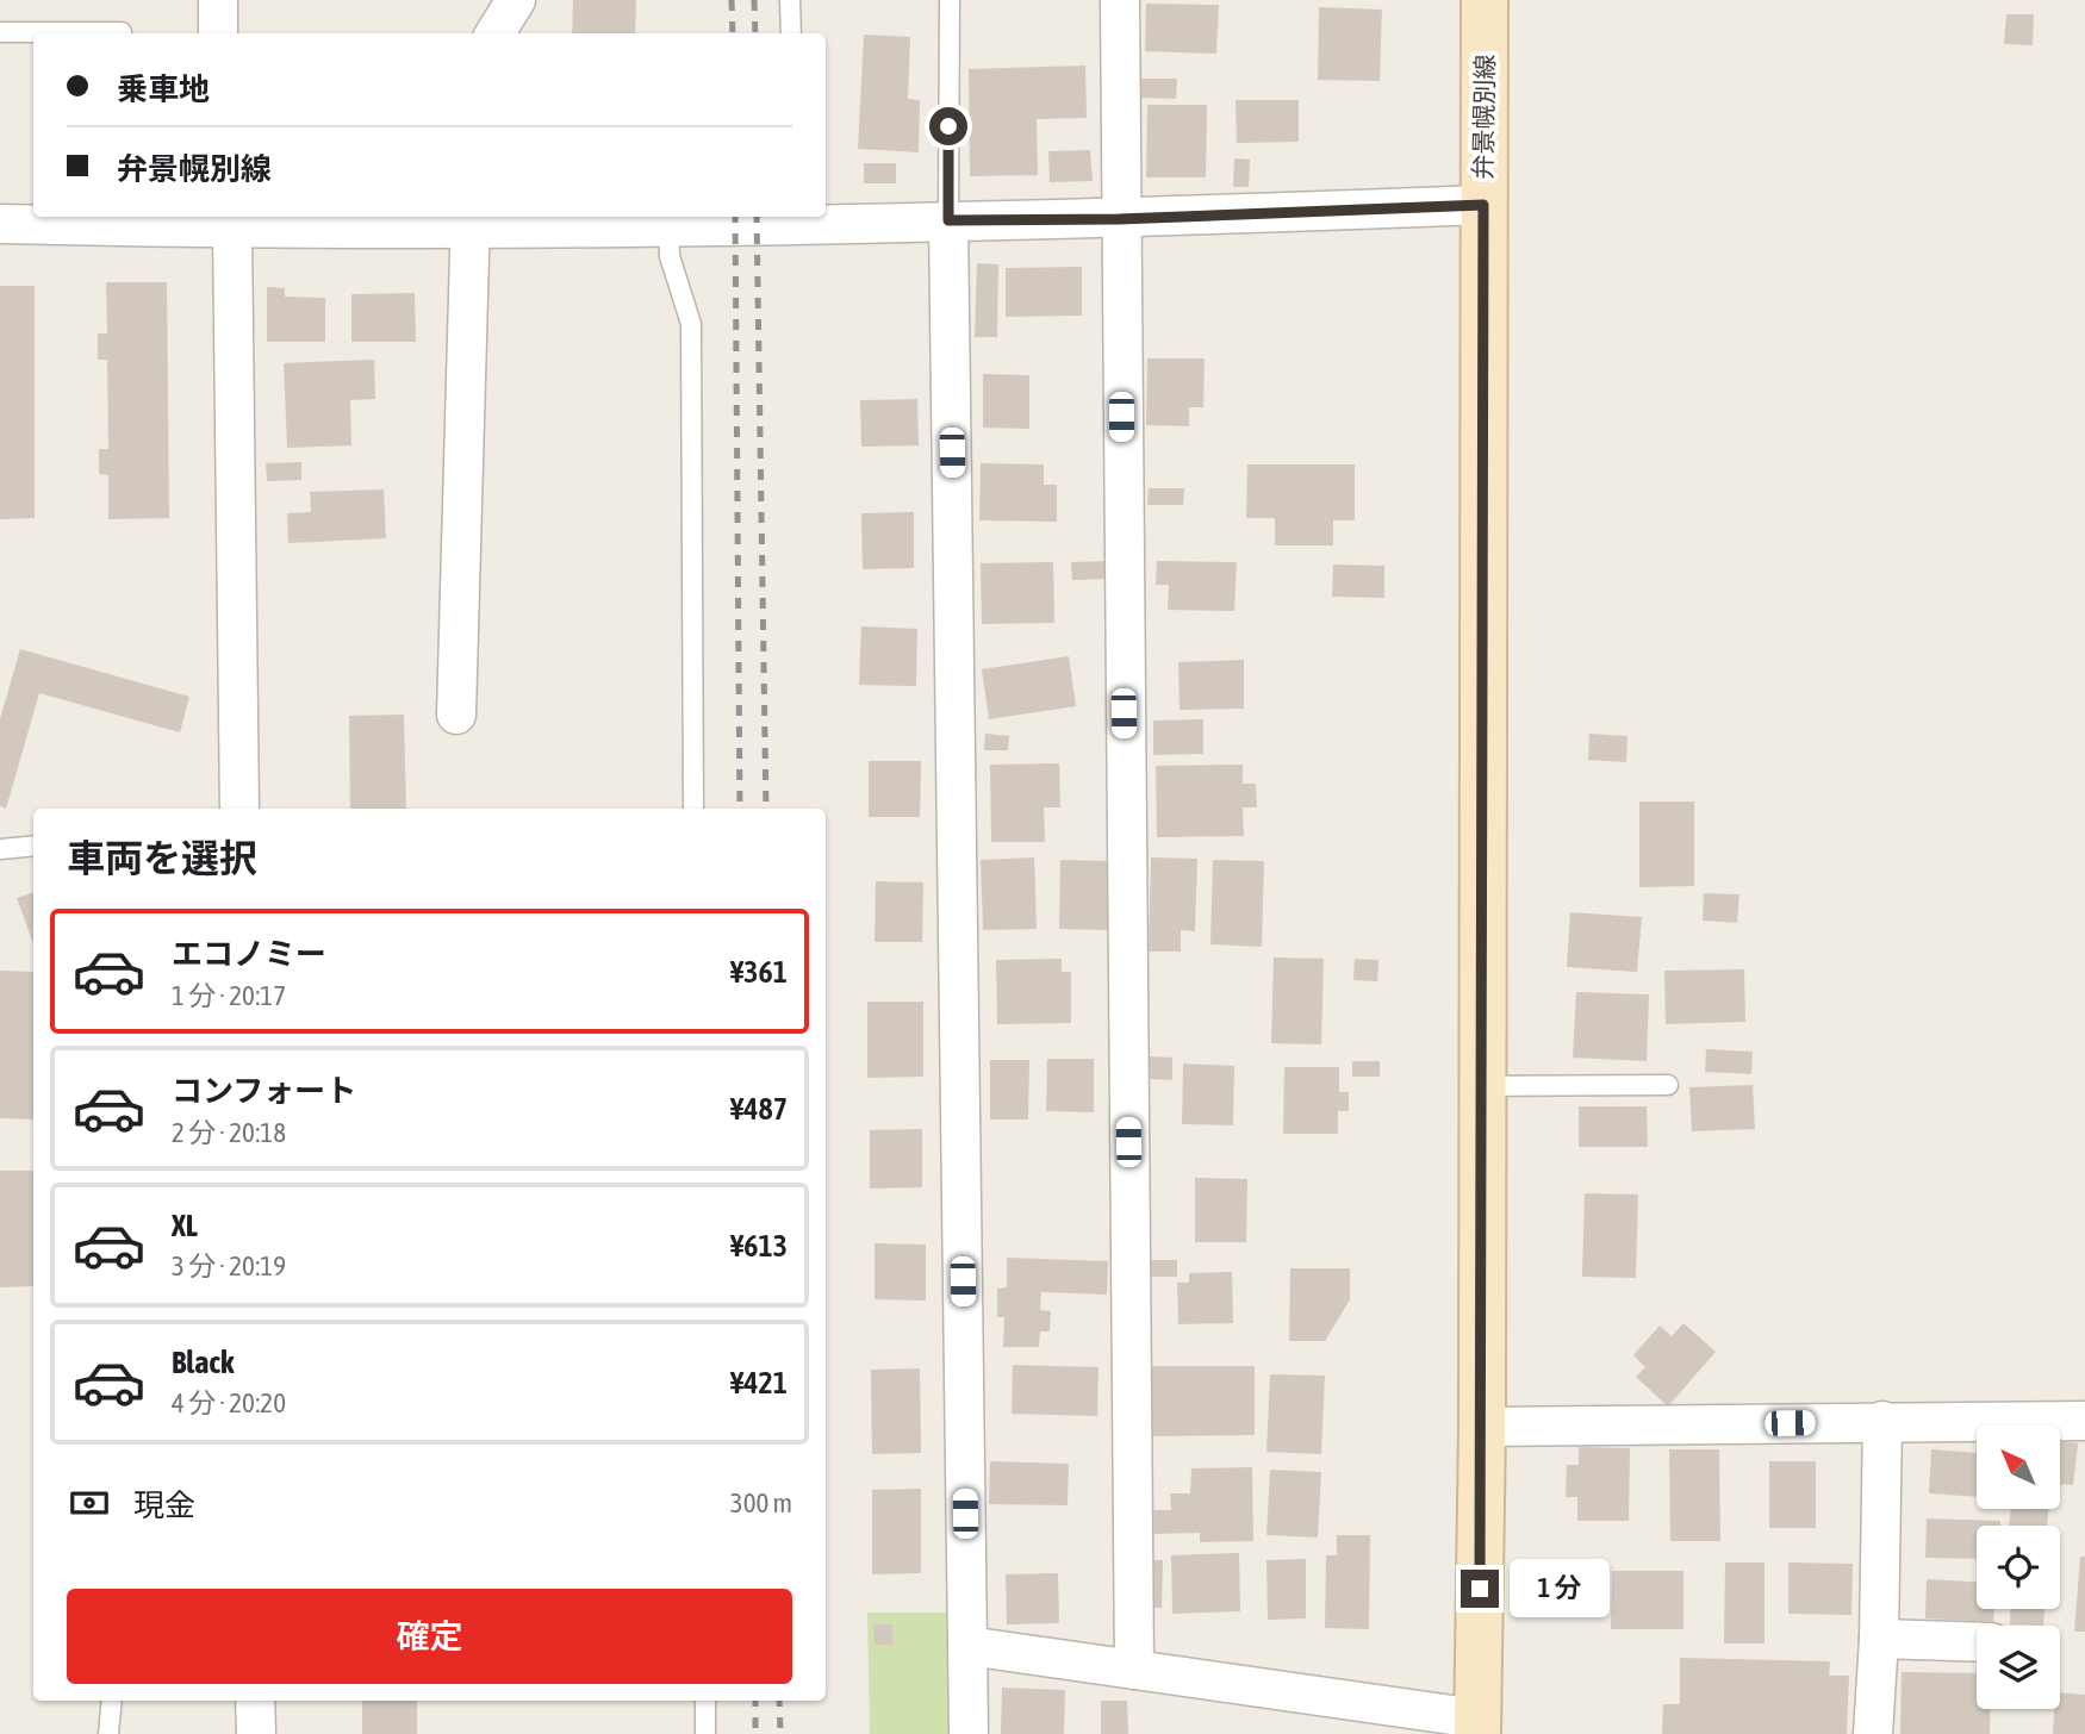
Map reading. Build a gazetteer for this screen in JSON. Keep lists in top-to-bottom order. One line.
{"streets":{"main road":["弁景幌別線"]},"north":"top left","page":{"banner":["乗車地","弁景幌別線"],"heading":"車両を選択","list":[{"name":"エコノミー","note":"1 分 · 20:17","value":"¥361"},{"name":"コンフォート","note":"2 分 · 20:18","value":"¥487"},{"name":"XL","note":"3 分 · 20:19","value":"¥613"},{"name":"Black","note":"4 分 · 20:20","value":"¥421"}],"pay":["現金","300 m"],"bubble":"1 分","buttons":"確定"}}
